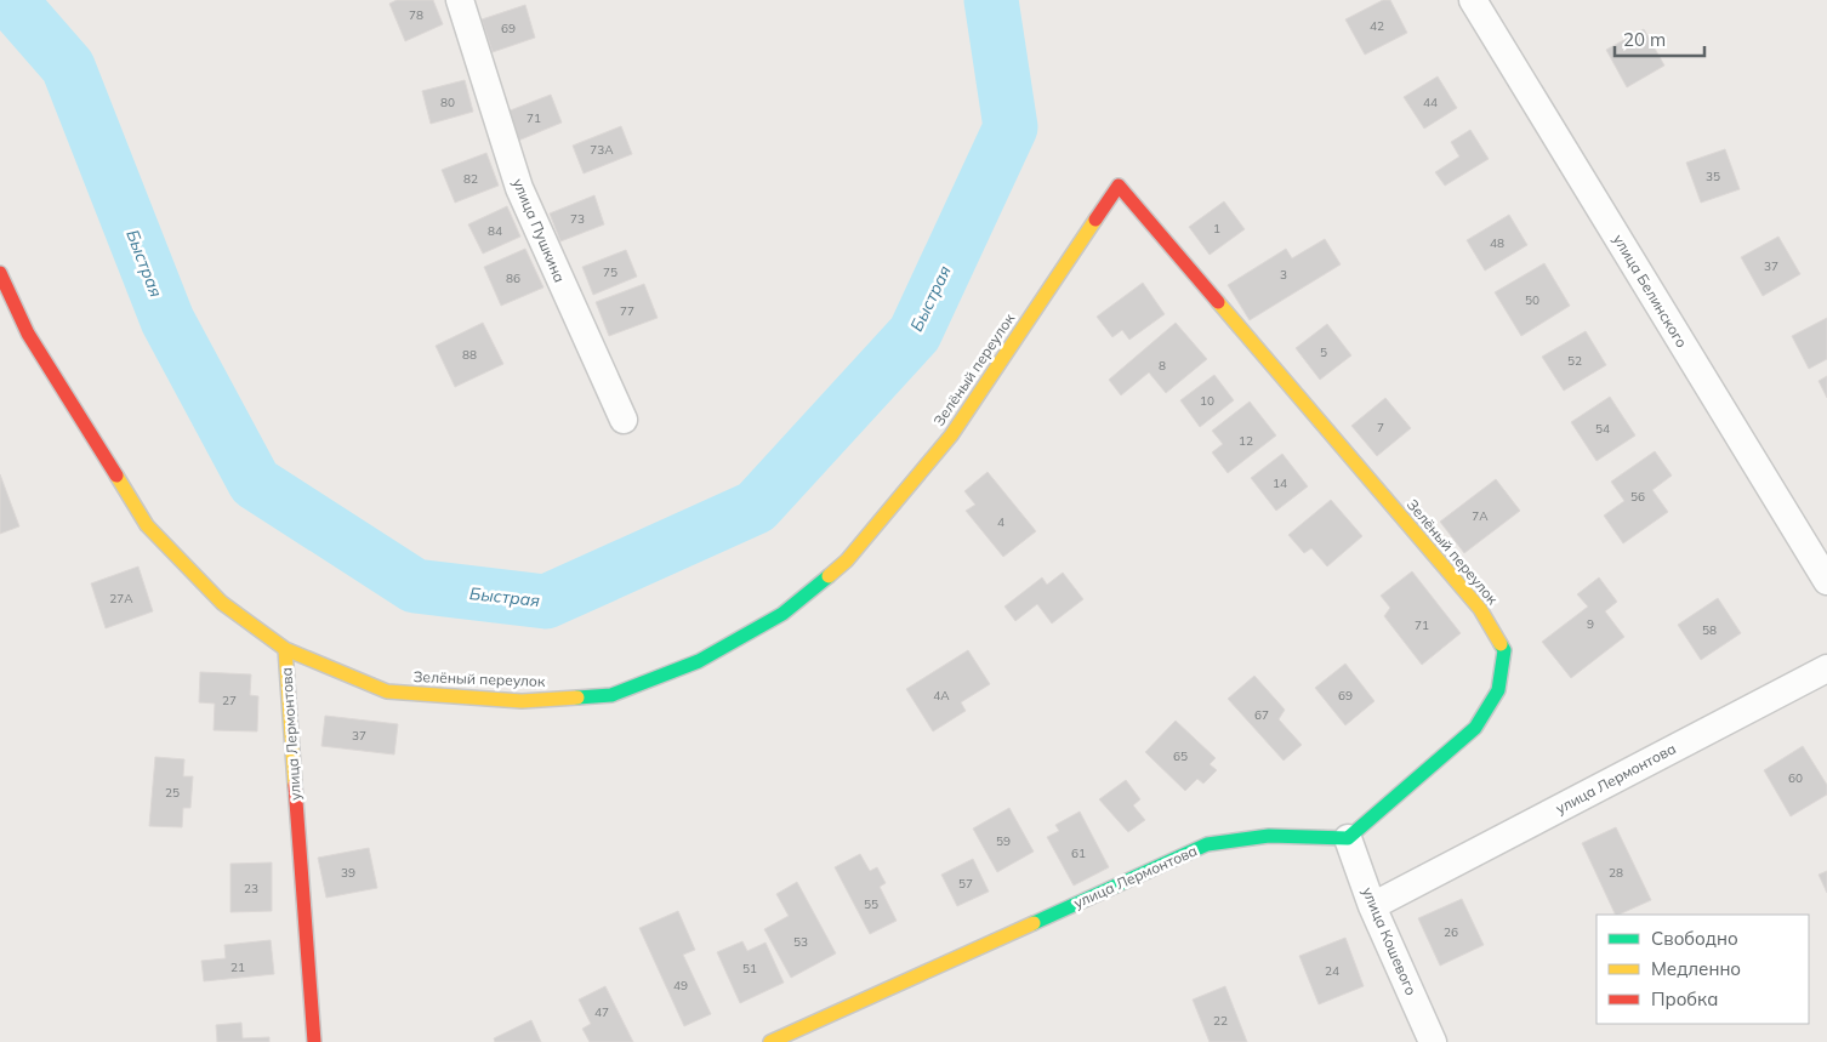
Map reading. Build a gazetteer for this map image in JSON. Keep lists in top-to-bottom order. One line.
{"streets":{"street":["улица Пушкина","улица Белинского","Зелёный переулок","улица Лермонтова","улица Кошевого"]},"crossings":[["Зелёный переулок","улица Лермонтова"],["Зелёный переулок","улица Кошевого"],["улица Лермонтова","улица Кошевого"]],"water":["Быстрая"],"house_numbers":["78","42","69","80","44","71","73А","35","82","73","1","84","48","37","75","3","86","50","77","5","88","52","8","10","7","54","12","14","56","7А","4","27А","9","71","58","4А","69","27","67","37","65","60","25","59","61","39","28","57","23","55","26","53","21","51","24","49","47","22"],"legend":["Свободно","Медленно","Пробка"],"scale_bar":"20 m"}
